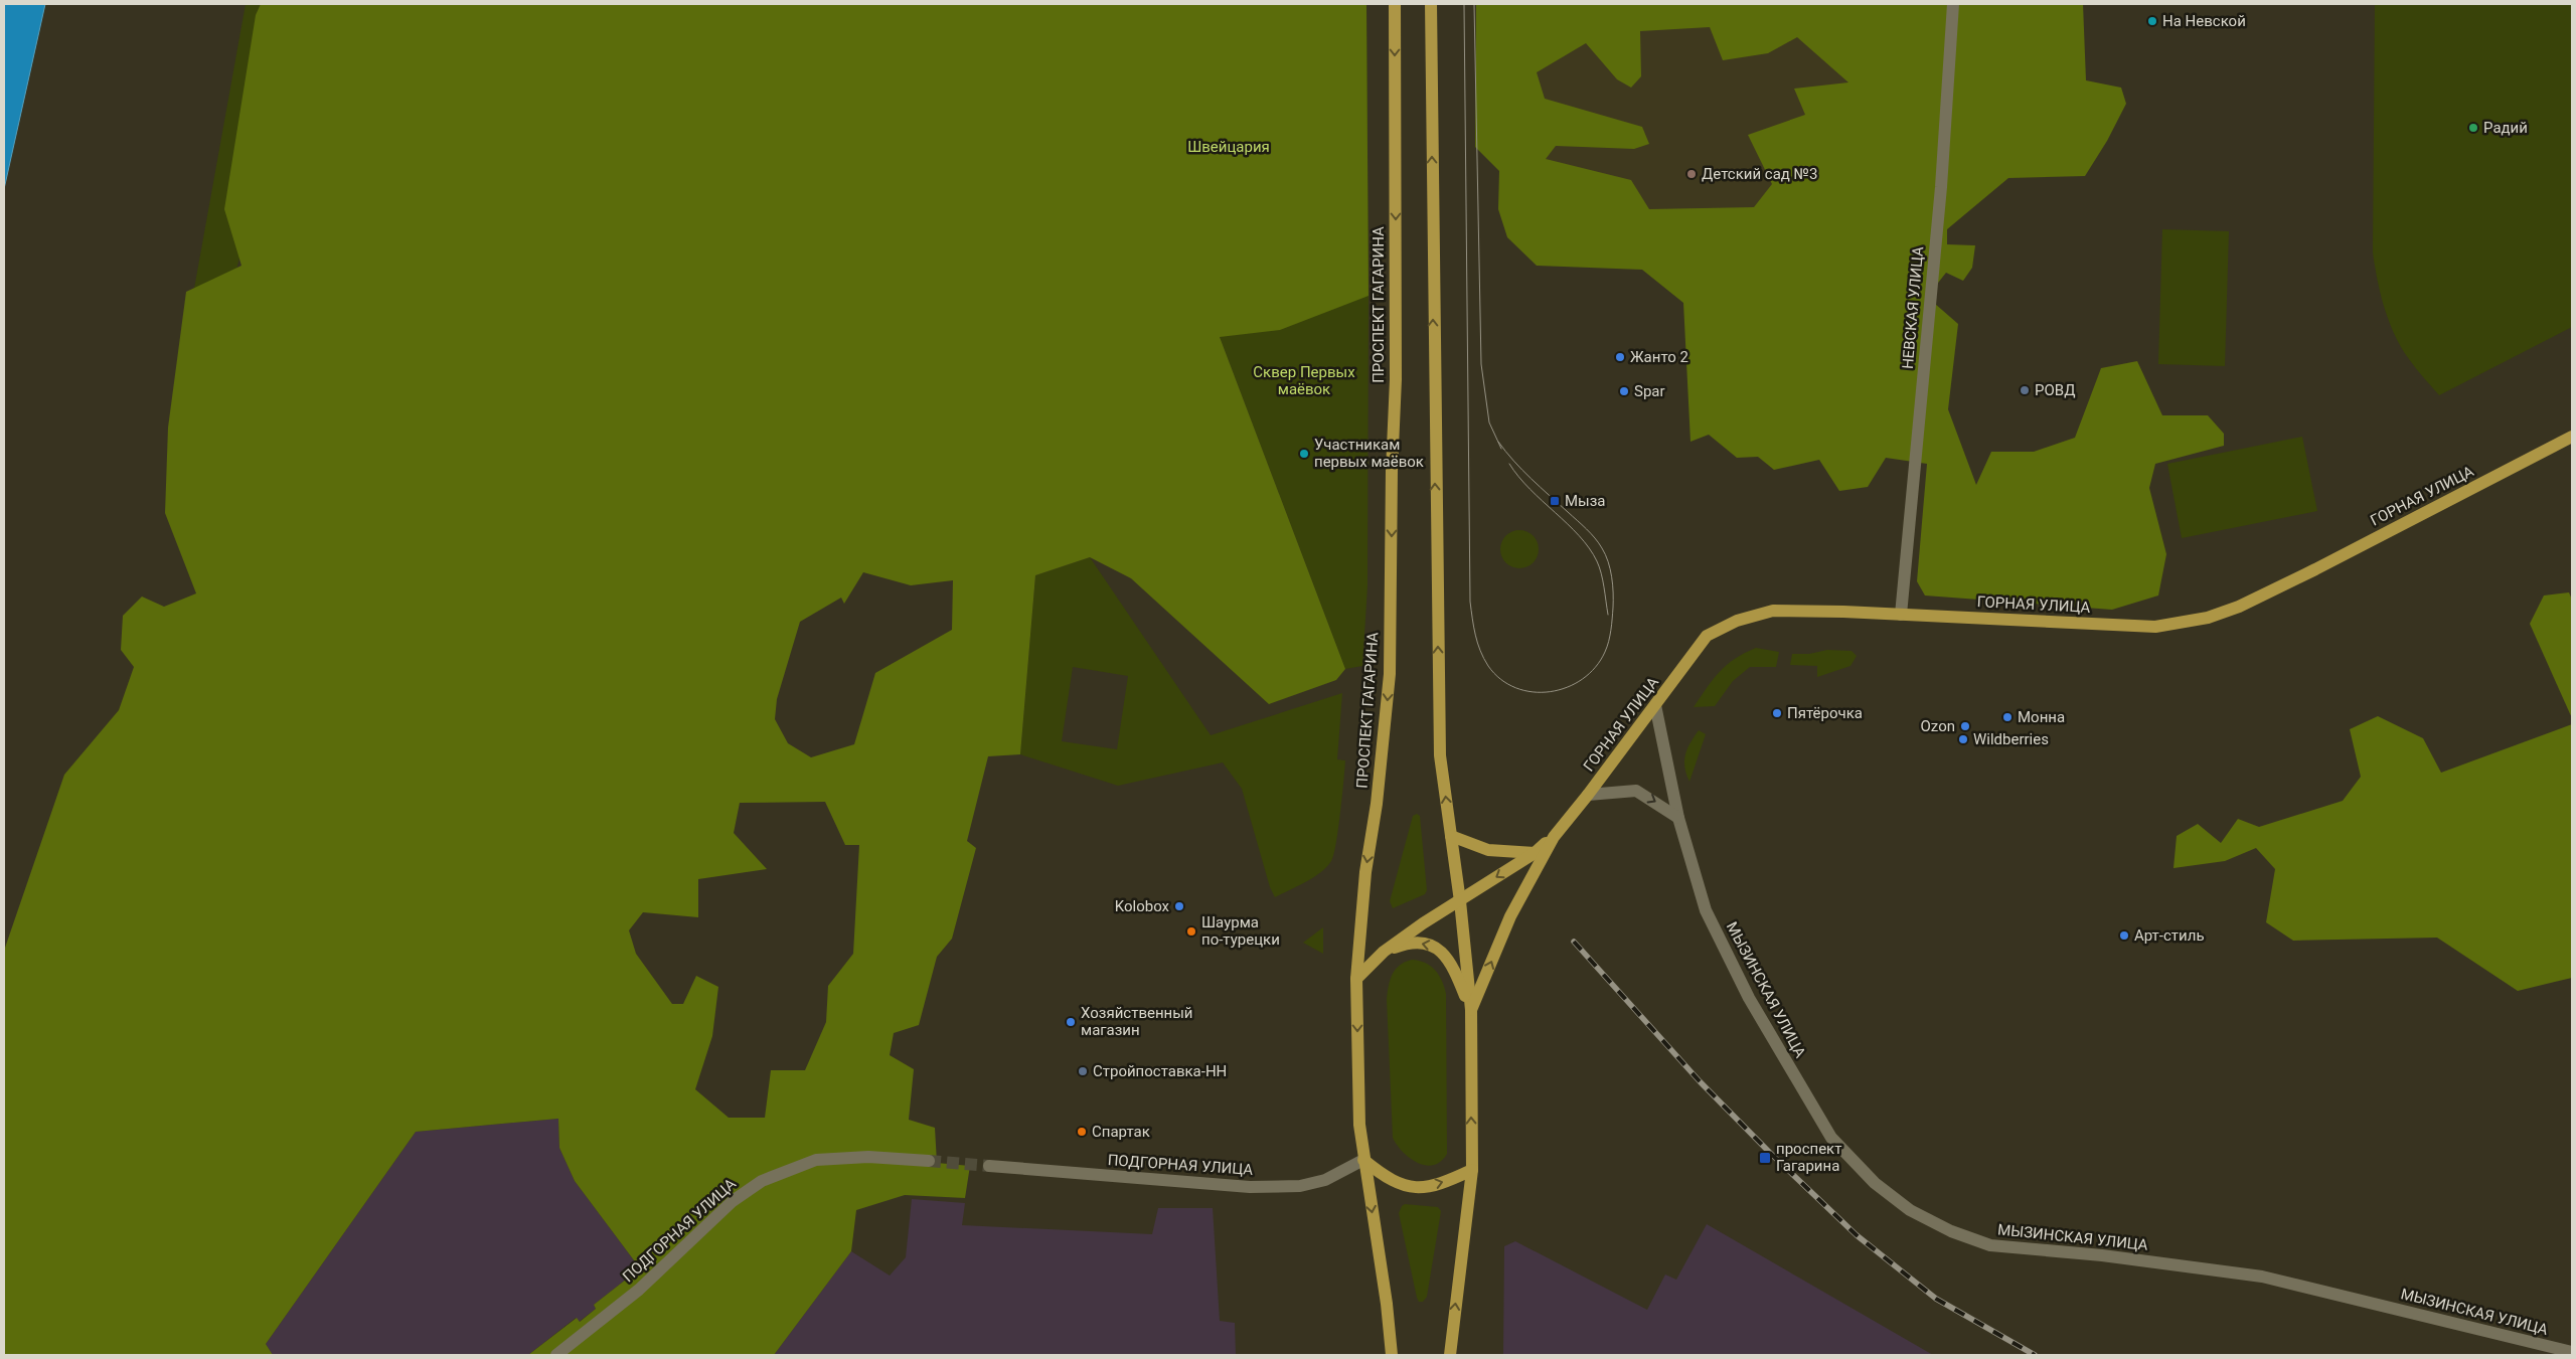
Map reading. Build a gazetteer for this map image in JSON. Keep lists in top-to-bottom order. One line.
{"streets":{"main road":["ПРОСПЕКТ ГАГАРИНА","ГОРНАЯ УЛИЦА"],"street":["НЕВСКАЯ УЛИЦА","МЫЗИНСКАЯ УЛИЦА","ПОДГОРНАЯ УЛИЦА"]},"crossings":[["ПРОСПЕКТ ГАГАРИНА","ГОРНАЯ УЛИЦА"],["ПРОСПЕКТ ГАГАРИНА","ПОДГОРНАЯ УЛИЦА"],["НЕВСКАЯ УЛИЦА","ГОРНАЯ УЛИЦА"],["ГОРНАЯ УЛИЦА","МЫЗИНСКАЯ УЛИЦА"]],"parks":["Швейцария","Сквер Первых маёвок"],"places":{"other":["На Невской","Радий","Детский сад №3","Жанто 2","РОВД","Spar","Участникам первых маёвок","Пятёрочка","Монна","Ozon","Wildberries","Kolobox","Шаурма по-турецки","Арт-стиль","Хозяйственный магазин","Стройпоставка-НН","Спартак"],"transit":["Мыза","проспект Гагарина"]}}
